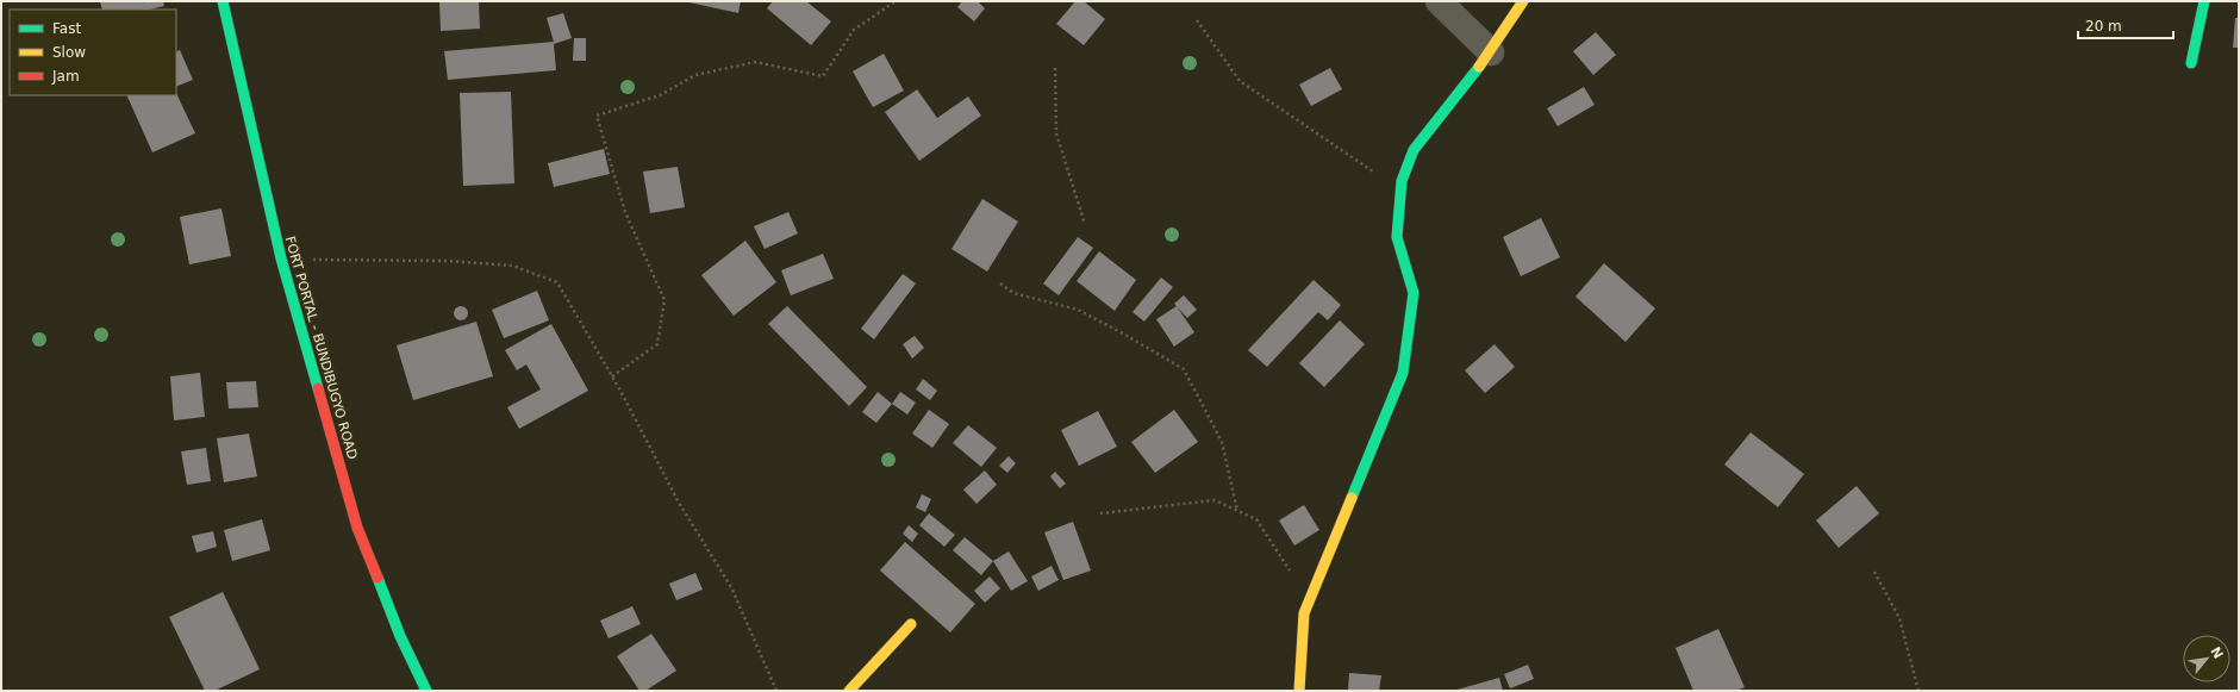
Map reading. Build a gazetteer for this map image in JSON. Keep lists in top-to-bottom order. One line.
{"streets":{"street":["FORT PORTAL - BUNDIBUGYO ROAD"]},"legend":["Fast","Slow","Jam"],"scale_bar":"20 m","north":"top right"}
